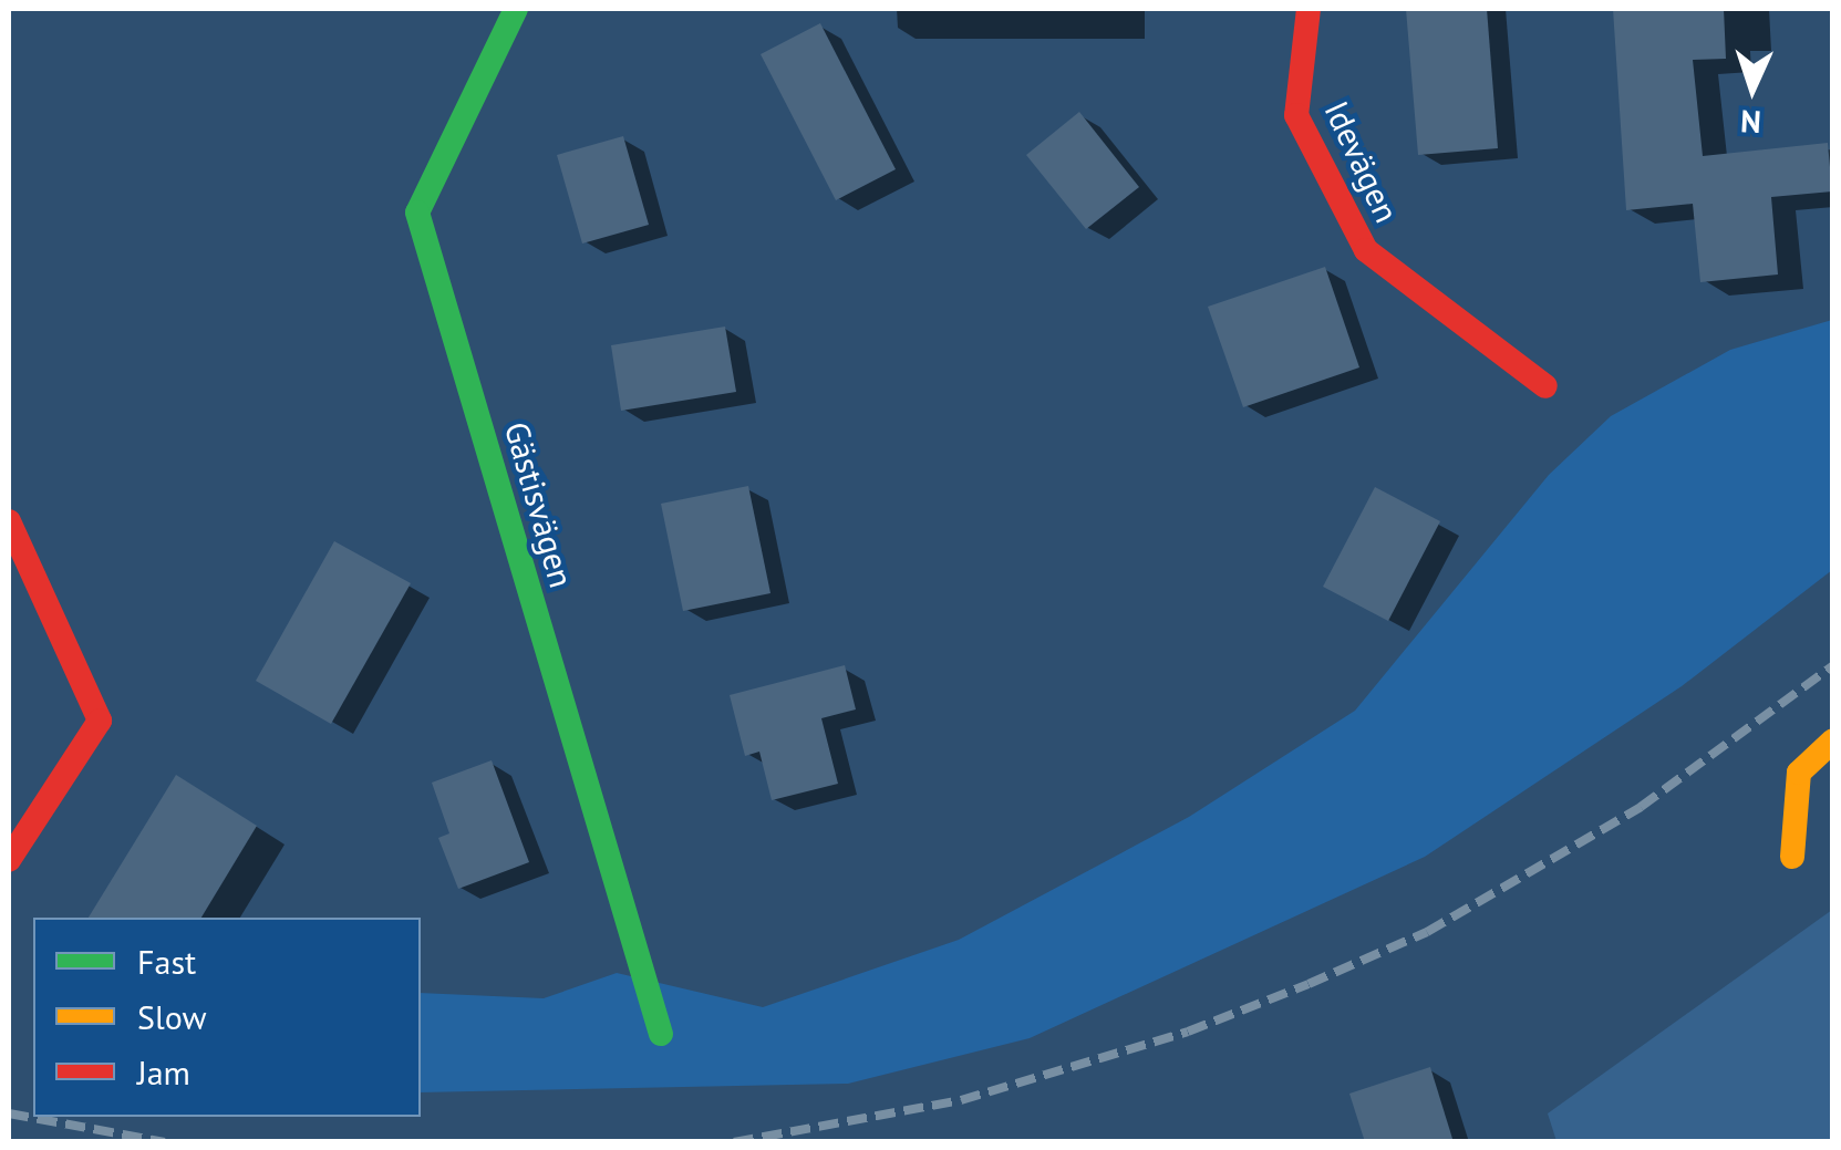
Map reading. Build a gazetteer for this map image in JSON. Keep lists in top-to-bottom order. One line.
{"streets":{"street":["Idevägen","Gästisvägen"]},"legend":["Fast","Slow","Jam"],"north":"bottom"}
